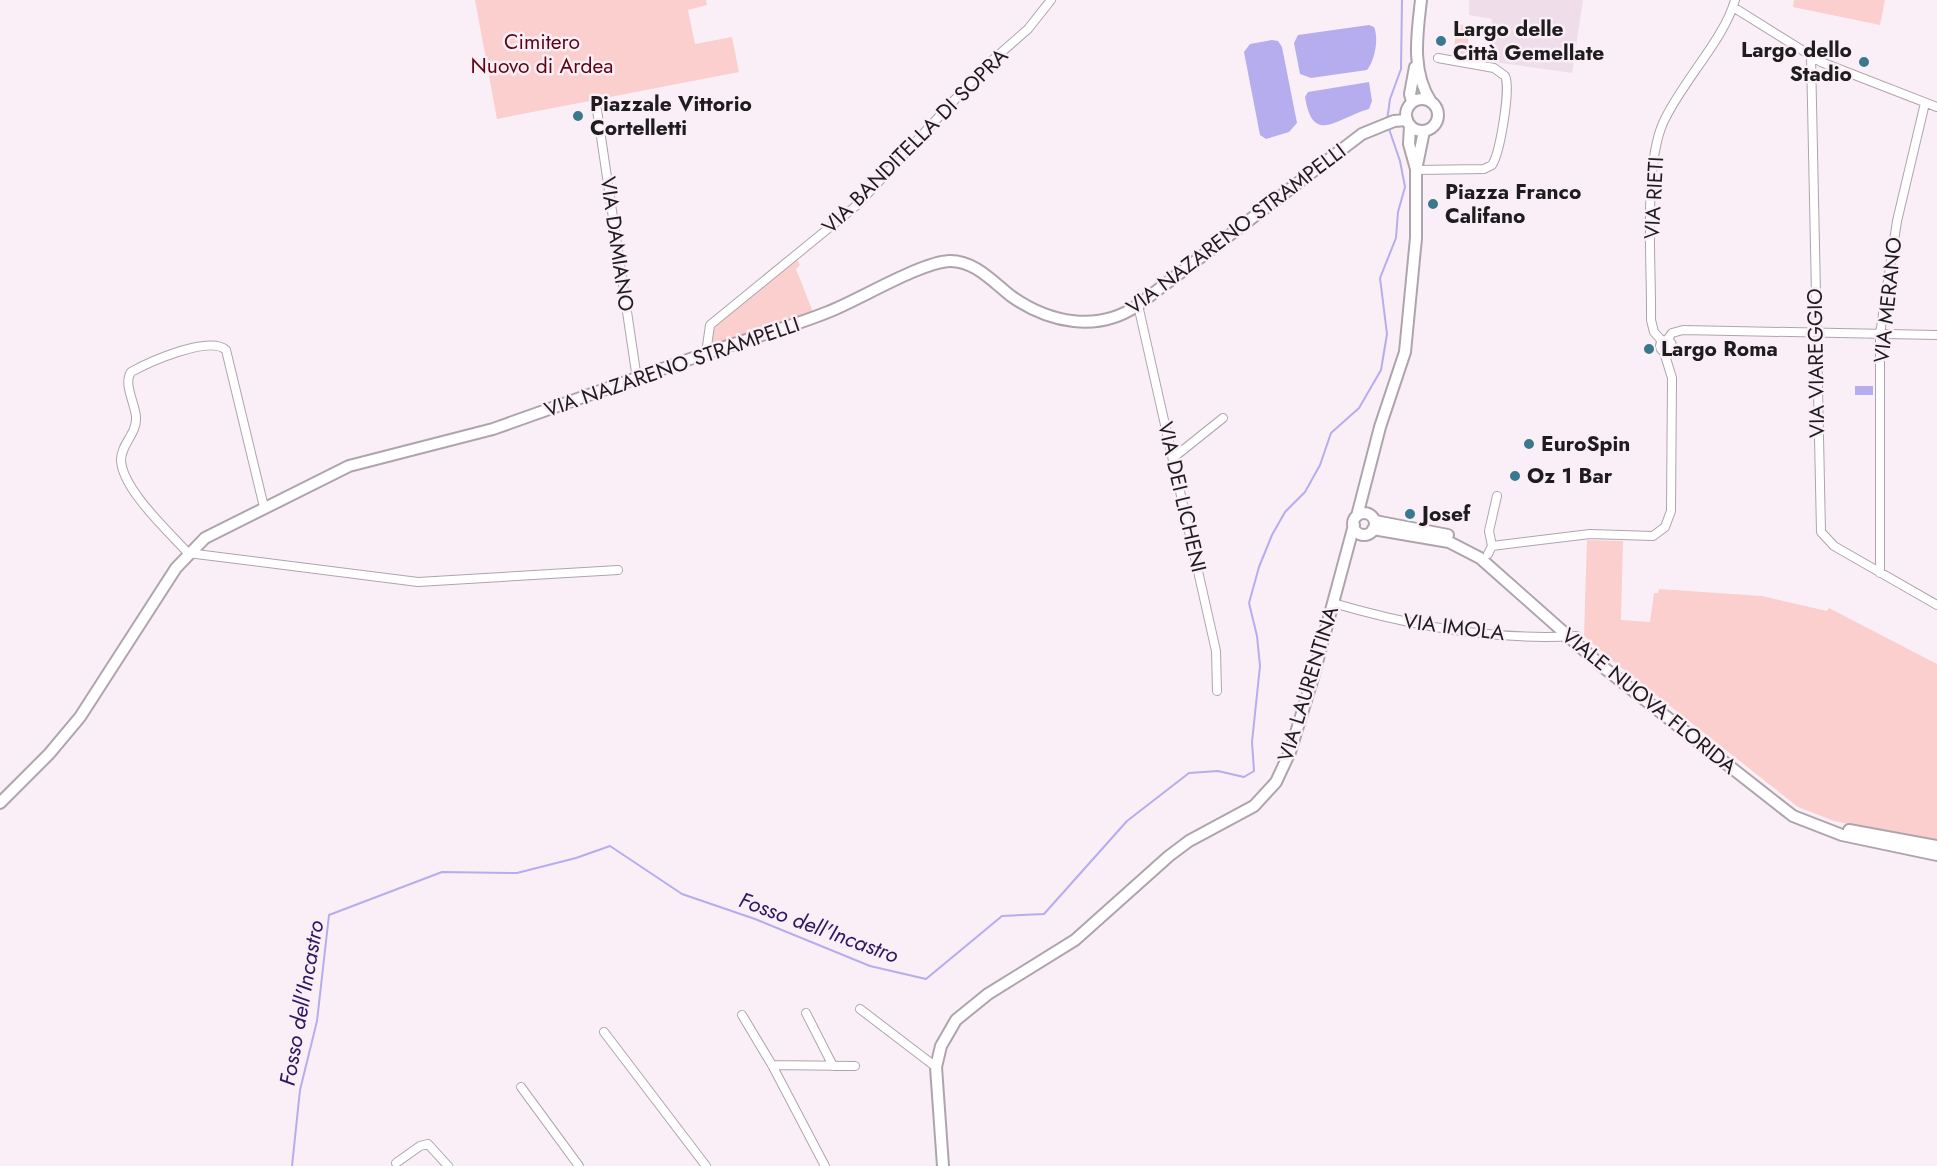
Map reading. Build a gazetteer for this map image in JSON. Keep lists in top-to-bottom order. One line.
{"streets":{"street":["VIA BANDITELLA DI SOPRA","VIA RIETI","VIA NAZARENO STRAMPELLI","VIA DAMIANO","VIA MERANO","VIA VIAREGGIO","VIA DEI LICHENI","VIA IMOLA","VIA LAURENTINA","VIALE NUOVA FLORIDA"]},"crossings":[["VIA BANDITELLA DI SOPRA","VIA NAZARENO STRAMPELLI"],["VIA NAZARENO STRAMPELLI","VIA DAMIANO"],["VIA NAZARENO STRAMPELLI","VIA DEI LICHENI"],["VIA NAZARENO STRAMPELLI","VIA LAURENTINA"],["VIA MERANO","VIA VIAREGGIO"],["VIA IMOLA","VIA LAURENTINA"],["VIA IMOLA","VIALE NUOVA FLORIDA"],["VIA LAURENTINA","VIALE NUOVA FLORIDA"]],"water":["Fosso dell'Incastro"],"parks":["Cimitero Nuovo di Ardea"],"places":["Largo delle Città Gemellate","Largo dello Stadio","Piazzale Vittorio Cortelletti","Piazza Franco Califano","Largo Roma","EuroSpin","Oz 1 Bar","Josef"]}
